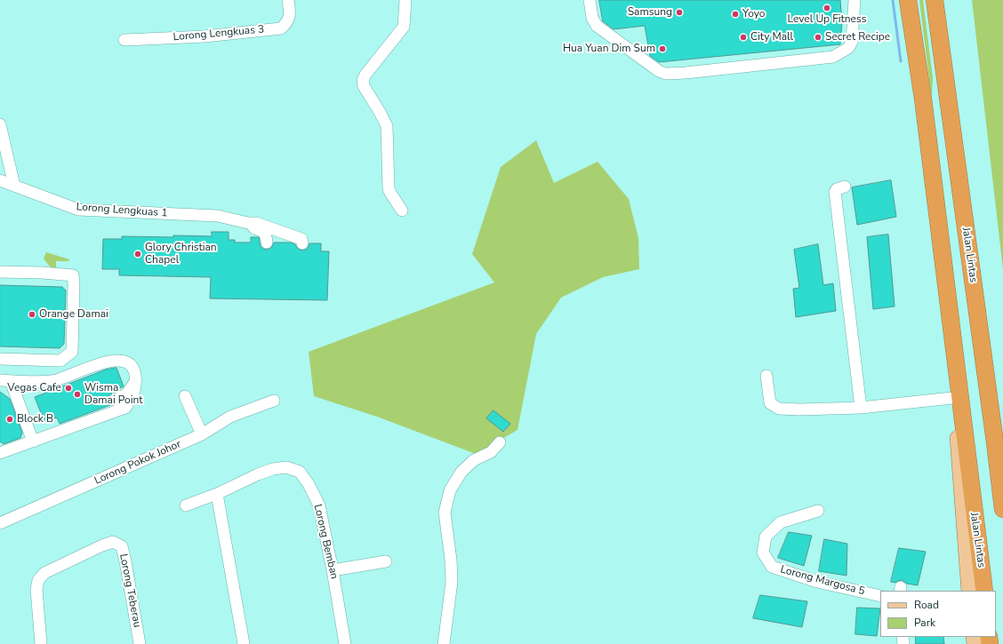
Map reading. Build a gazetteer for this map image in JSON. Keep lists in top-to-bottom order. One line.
{"streets":{"highway":["Jalan Lintas"],"street":["Lorong Lengkuas 3","Lorong Lengkuas 1","Lorong Pokok Johor","Lorong Bemban","Lorong Margosa 5","Lorong Teberau"]},"places":["Level Up Fitness","Samsung","Yoyo","City Mall","Secret Recipe","Hua Yuan Dim Sum","Glory Christian Chapel","Orange Damai","Vegas Cafe","Wisma Damai Point","Block B"],"legend":["Road","Park"]}
